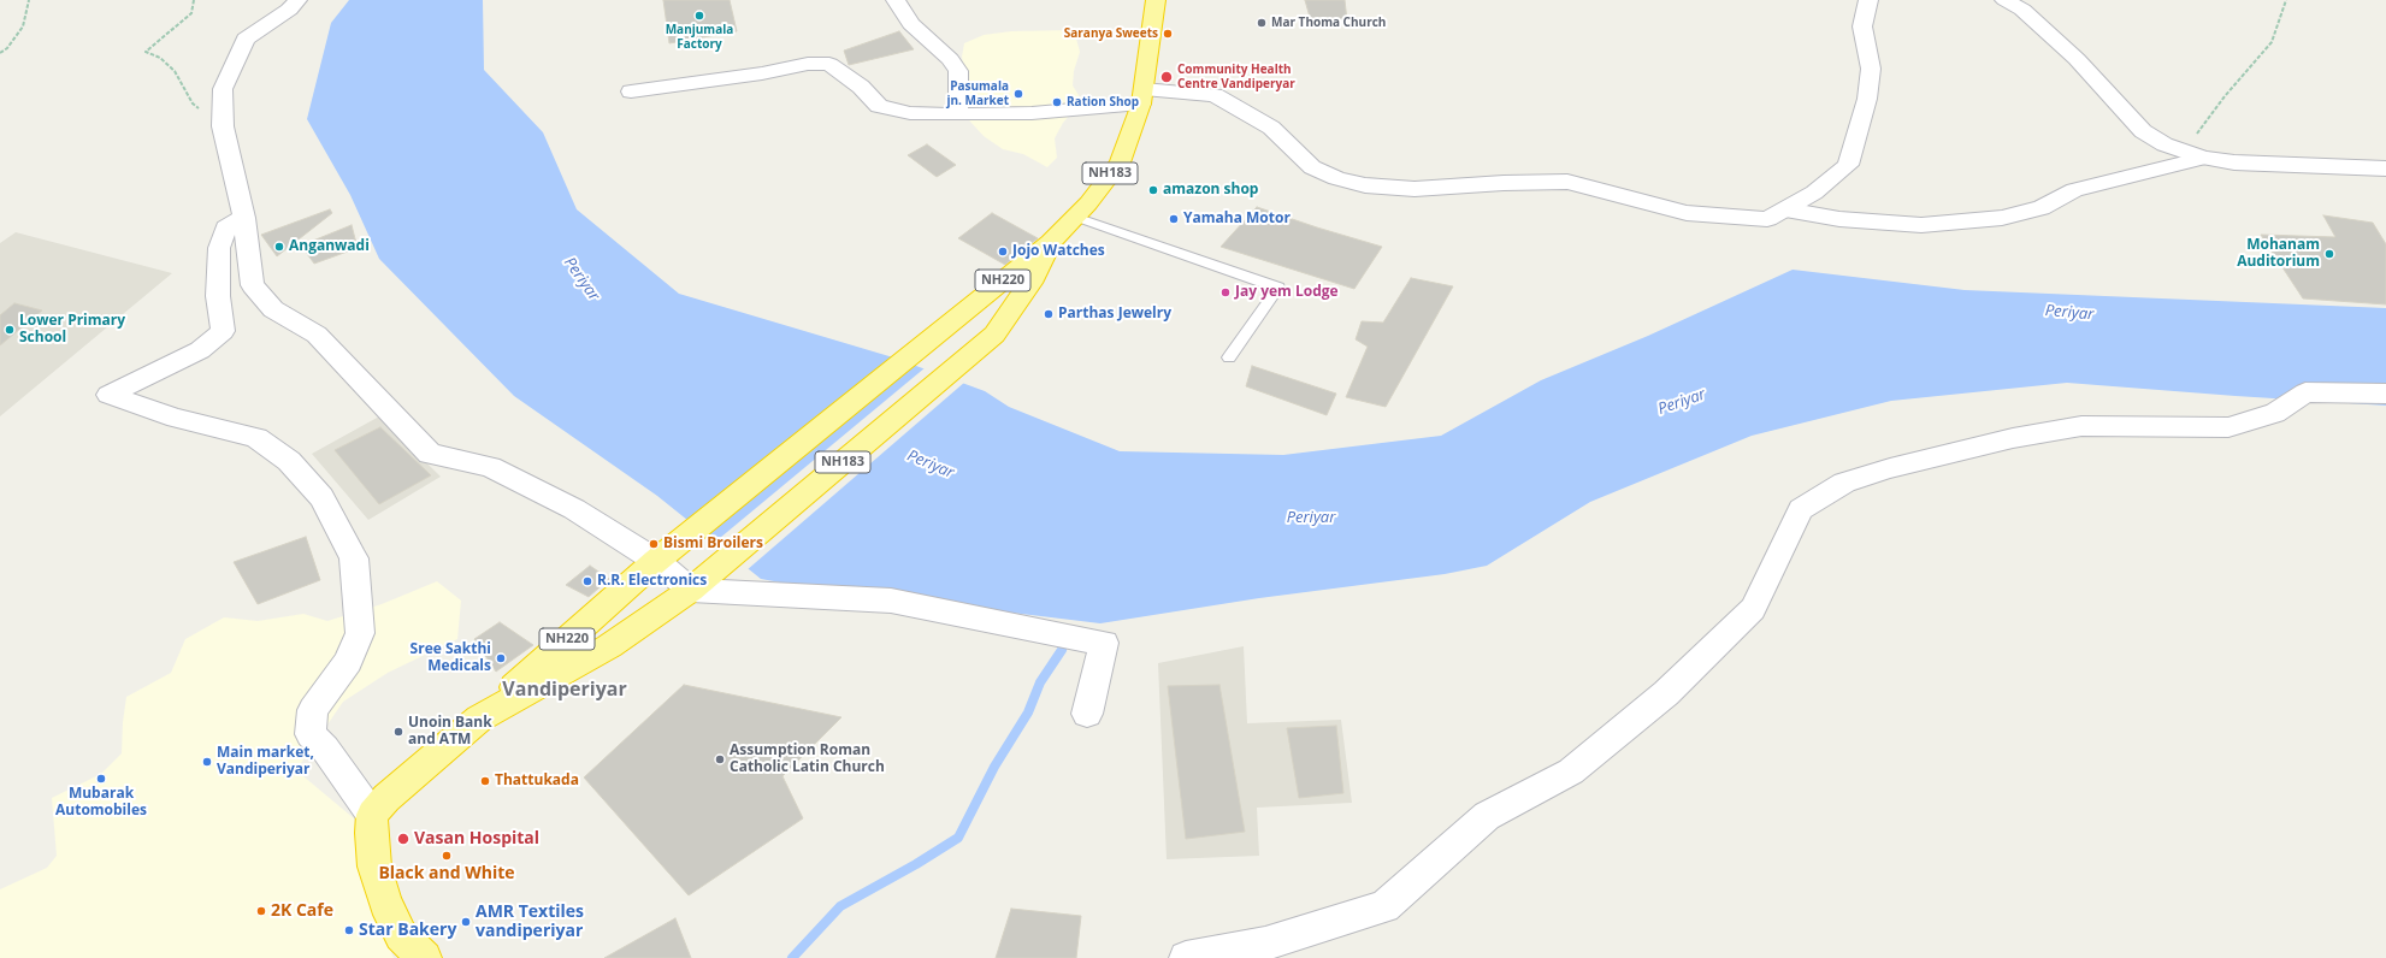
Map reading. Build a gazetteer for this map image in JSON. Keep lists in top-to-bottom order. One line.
{"streets":{"highway":["NH183","NH220"]},"crossings":[["NH183","NH220"]],"districts":["Vandiperiyar"],"water":["Periyar"],"places":["Manjumala Factory","Mar Thoma Church","Saranya Sweets","Community Health Centre Vandiperyar","Pasumala jn. Market","Ration Shop","amazon shop","Yamaha Motor","Anganwadi","Jojo Watches","Mohanam Auditorium","Jay yem Lodge","Parthas Jewelry","Lower Primary School","Bismi Broilers","R.R. Electronics","Sree Sakthi Medicals","Unoin Bank and ATM","Assumption Roman Catholic Latin Church","Main market, Vandiperiyar","Mubarak Automobiles","Thattukada","Vasan Hospital","Black and White","2K Cafe","AMR Textiles vandiperiyar","Star Bakery"]}
